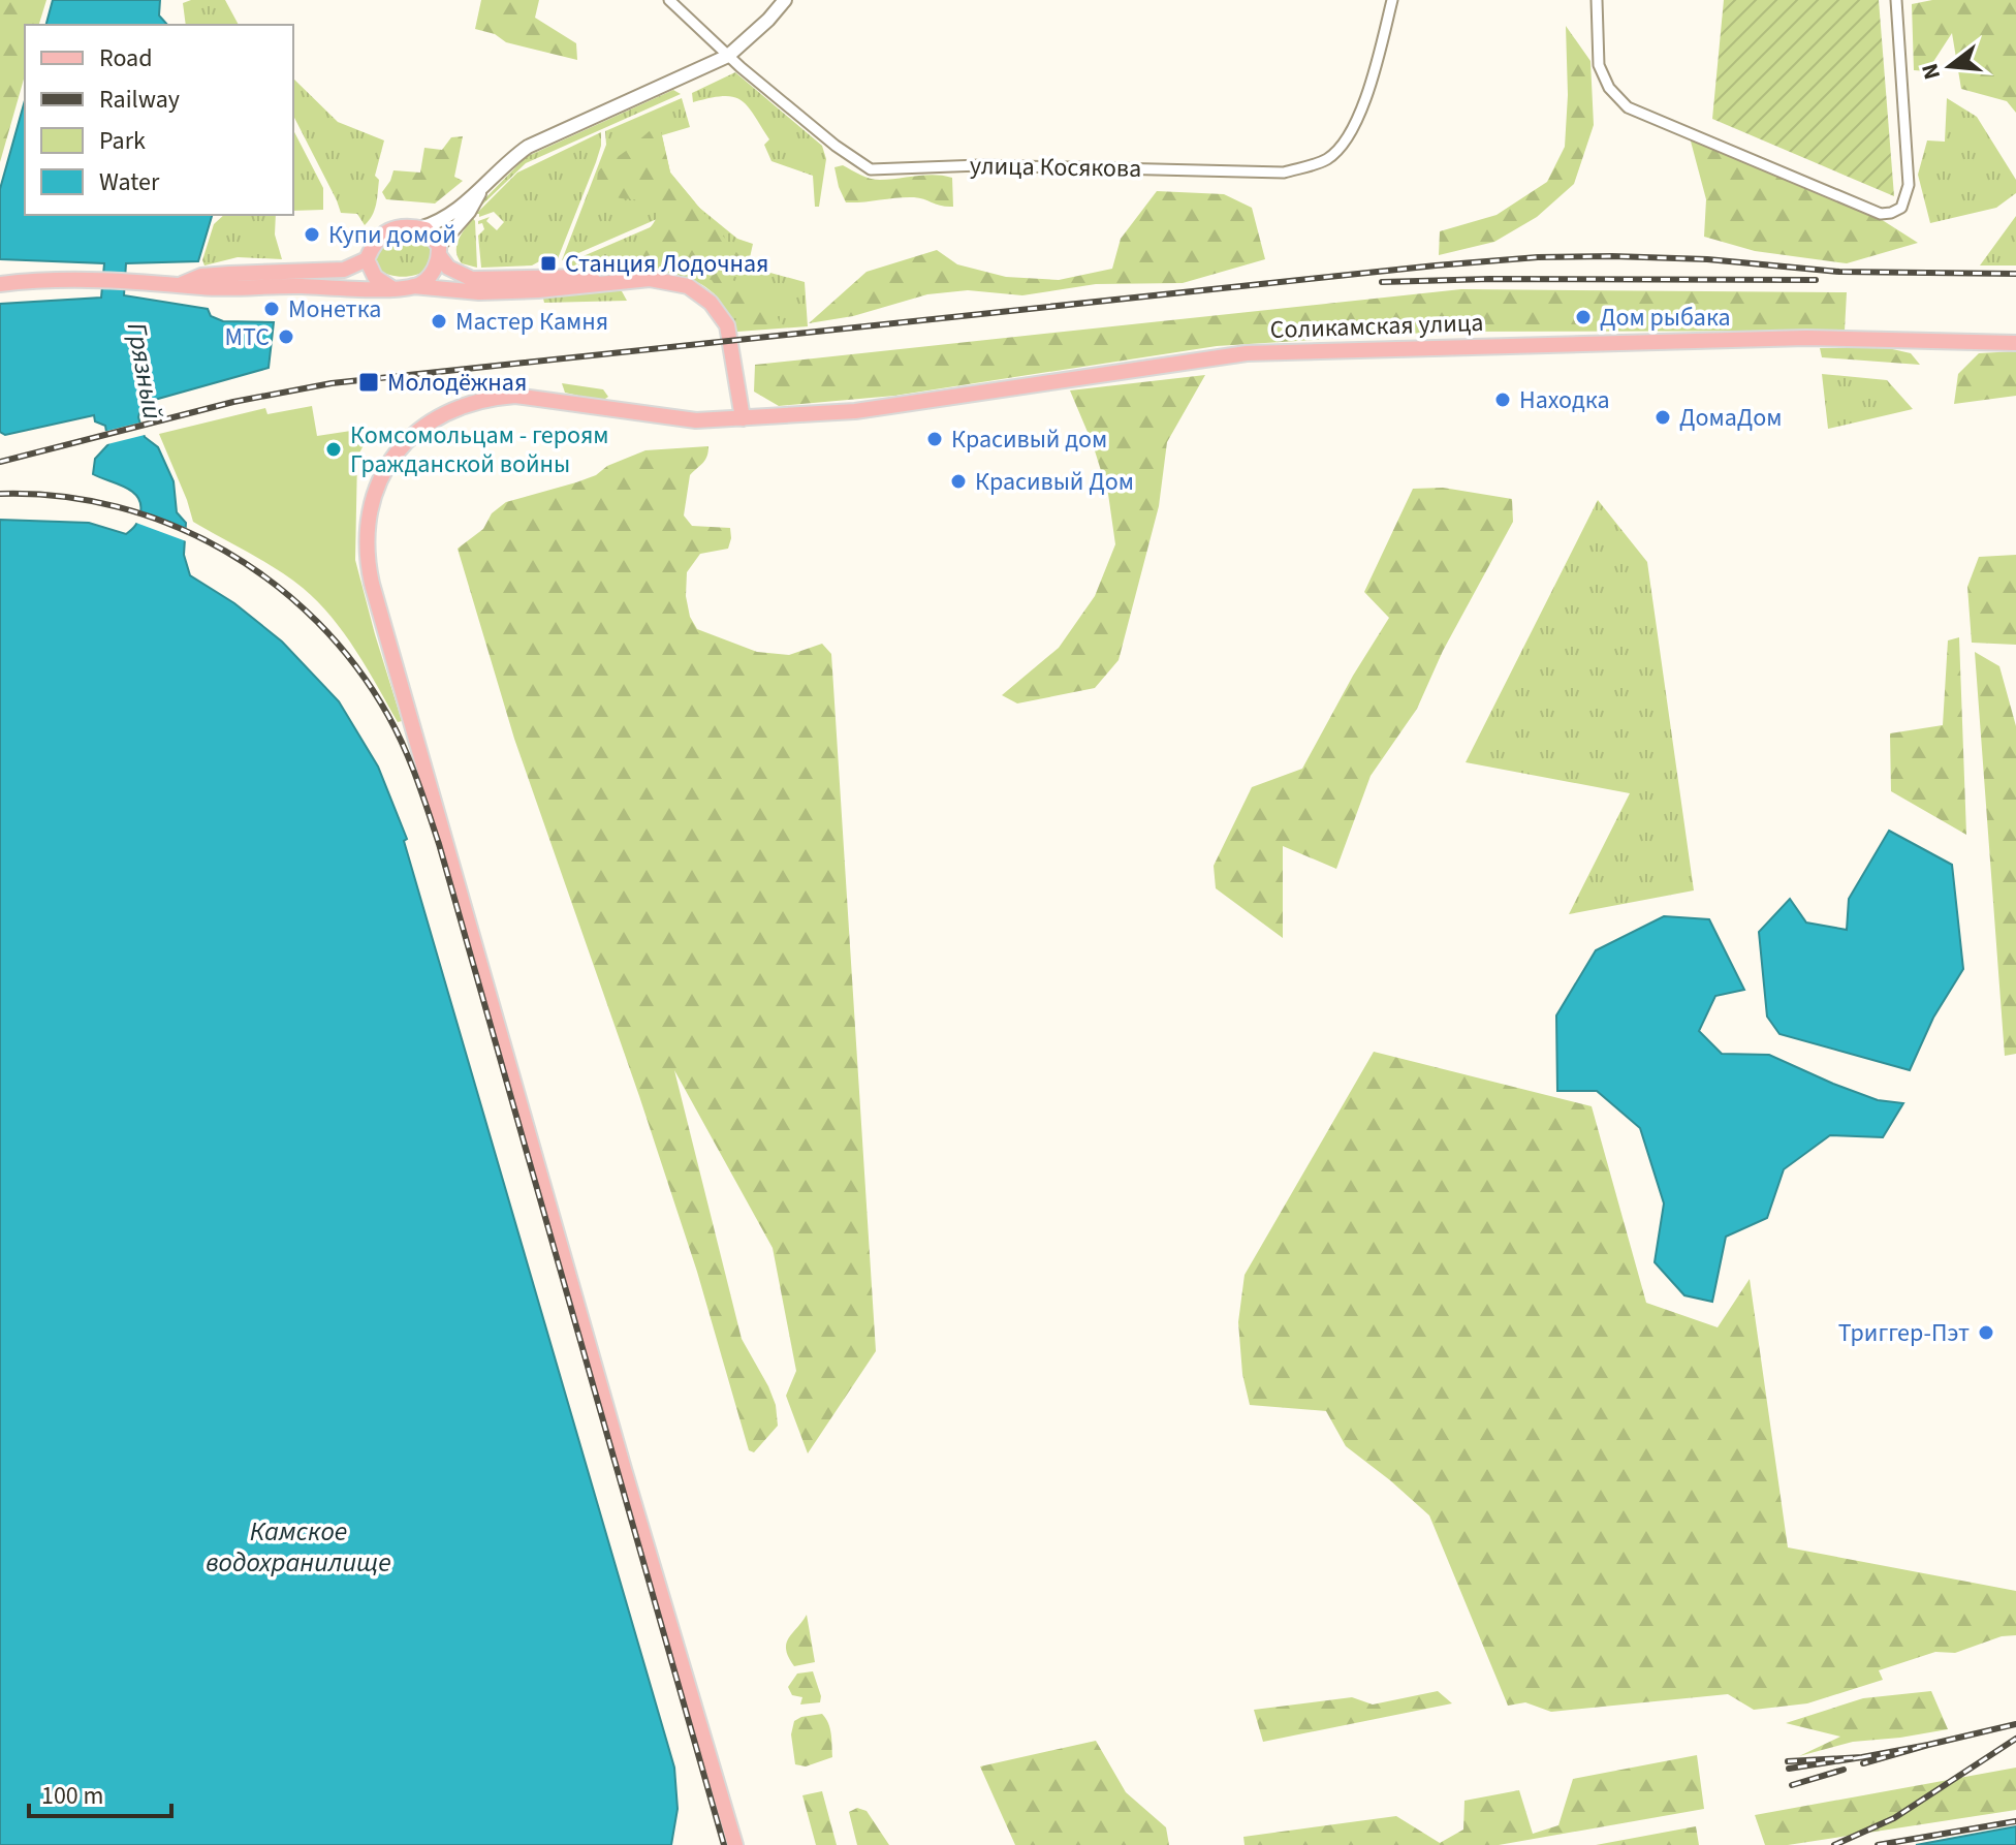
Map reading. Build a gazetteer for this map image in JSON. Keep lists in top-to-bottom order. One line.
{"streets":{"main road":["Соликамская улица"],"street":["улица Косякова"]},"water":["Грязный","Камское водохранилище"],"places":{"other":["Купи домой","Монетка","Дом рыбака","Мастер Камня","МТС","Находка","ДомаДом","Красивый дом","Комсомольцам - героям Гражданской войны","Красивый Дом","Триггер-Пэт"],"transit":["Станция Лодочная","Молодёжная"]},"legend":["Road","Railway","Park","Water"],"scale_bar":"100 m","north":"left"}
